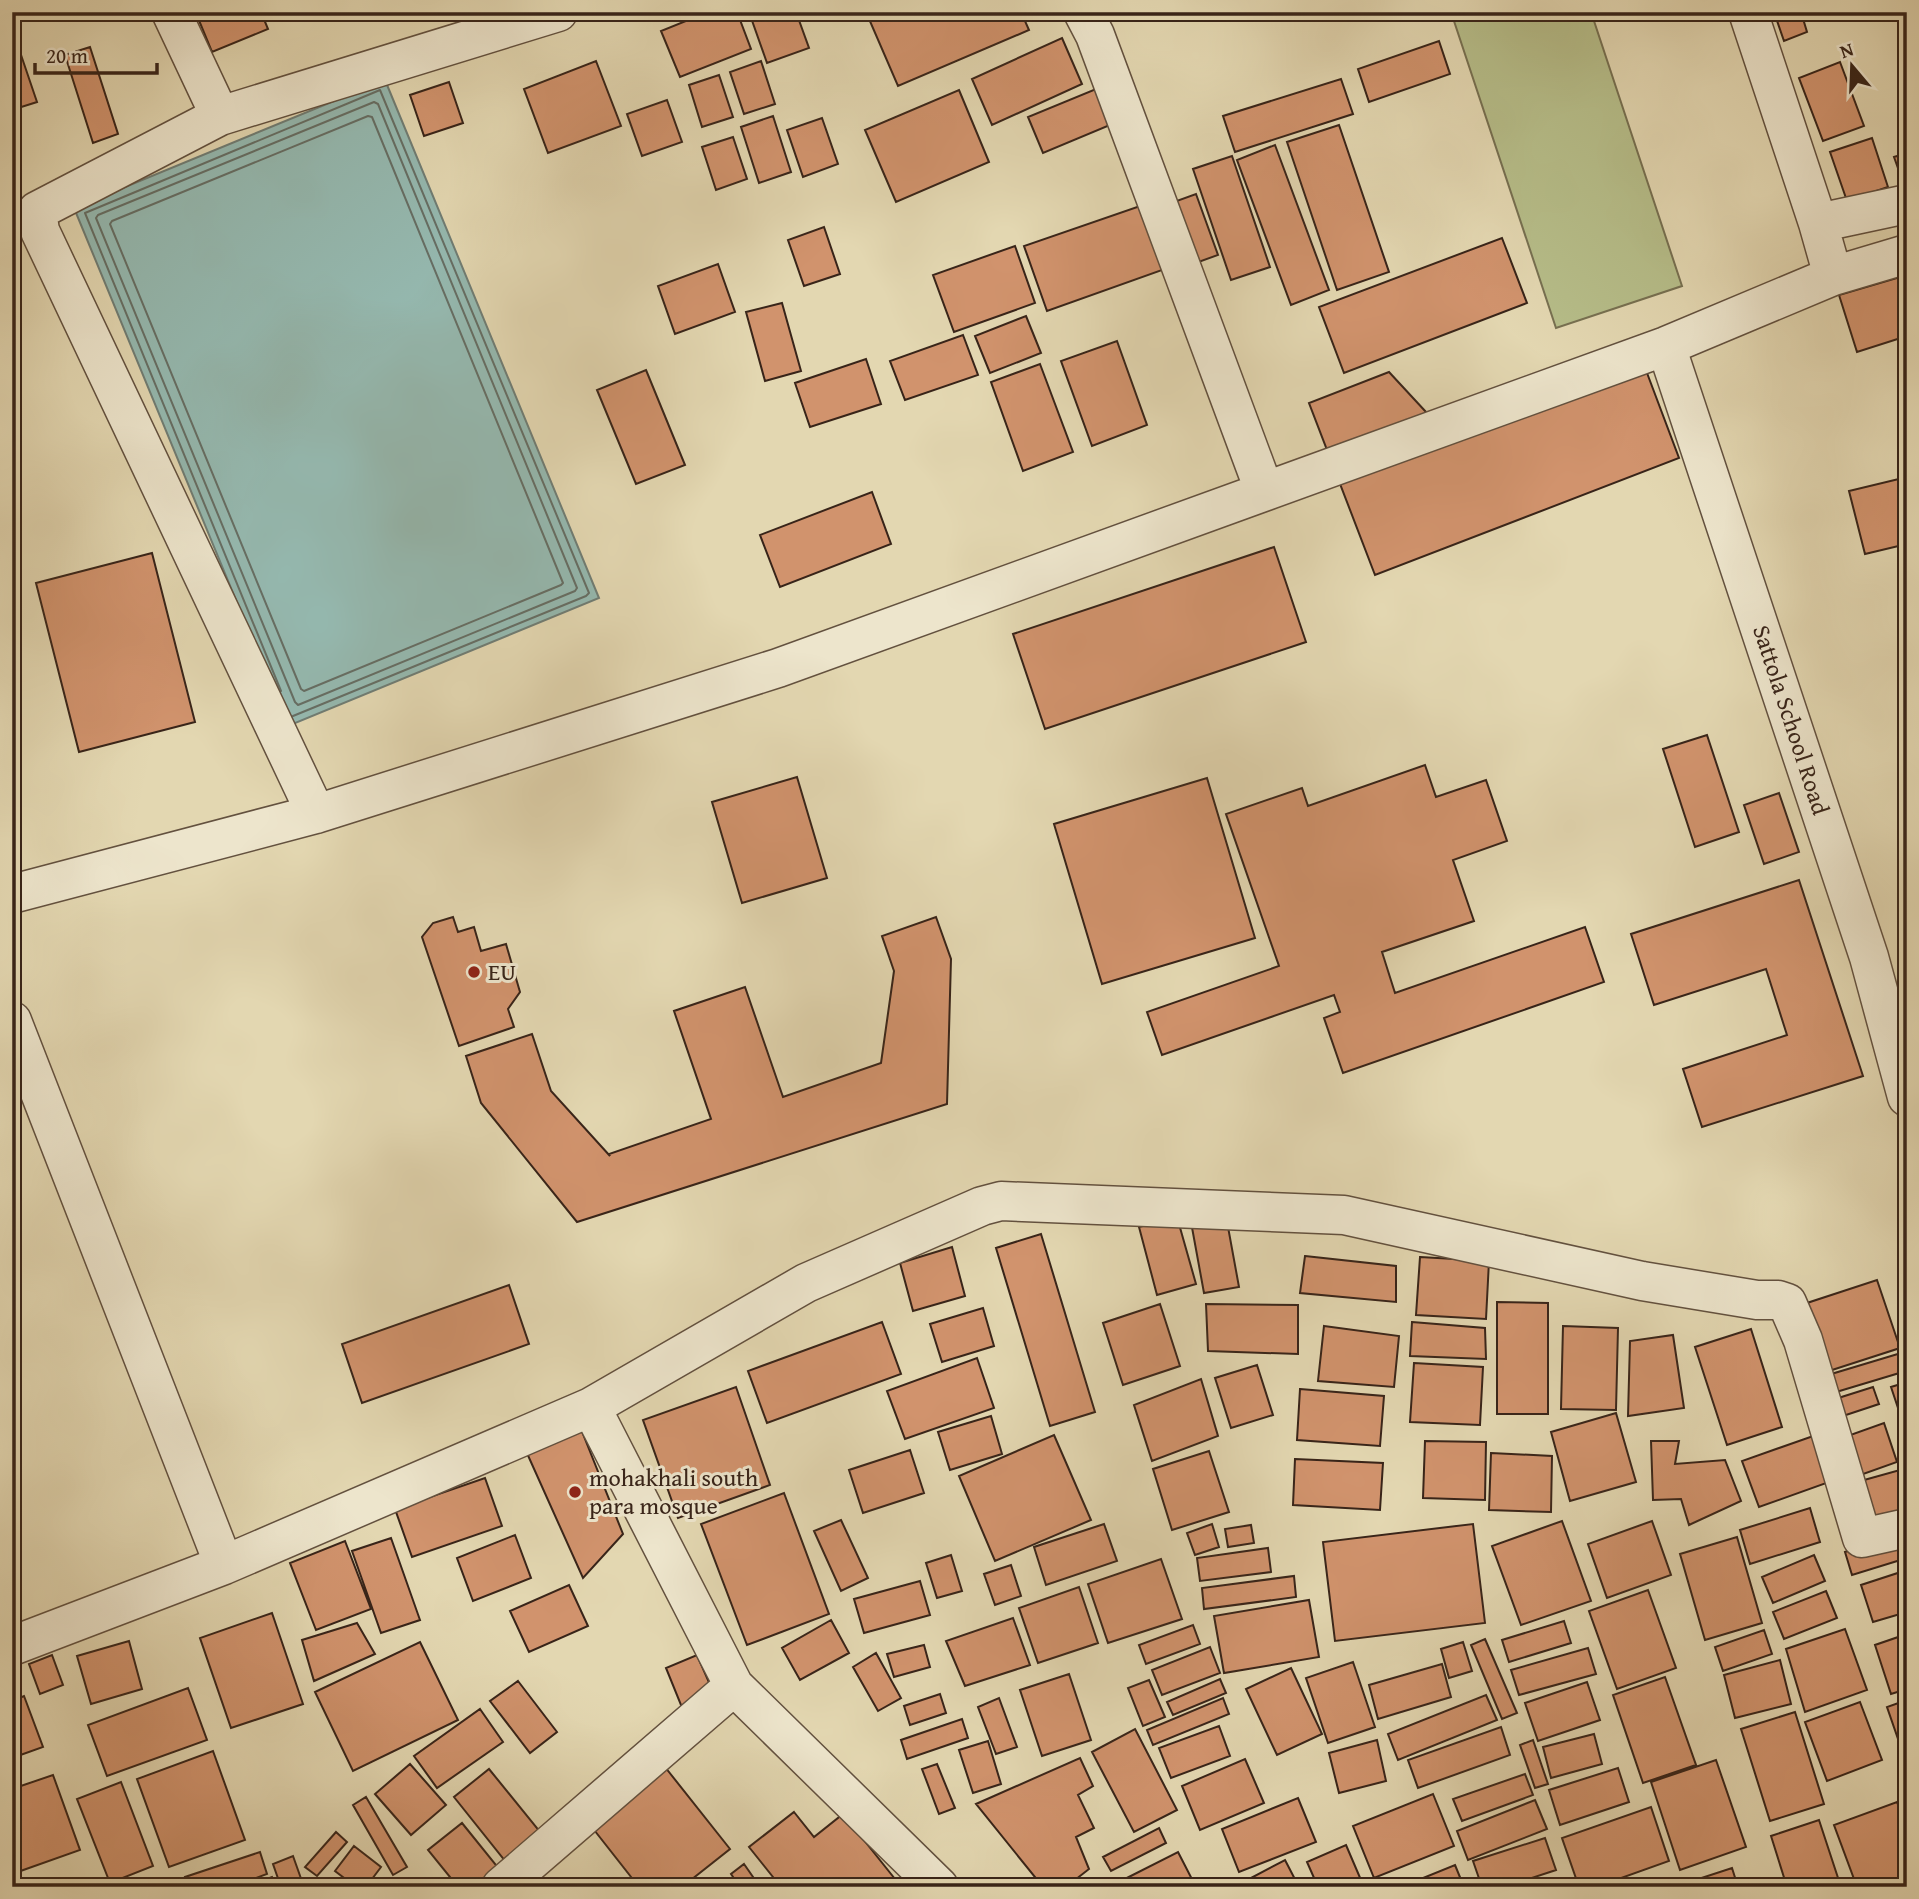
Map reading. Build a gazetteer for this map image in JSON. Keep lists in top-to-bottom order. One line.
{"streets":{"street":["Sattola School Road"]},"places":["EU","mohakhali south para mosque"],"scale_bar":"20 m","north":"top"}
